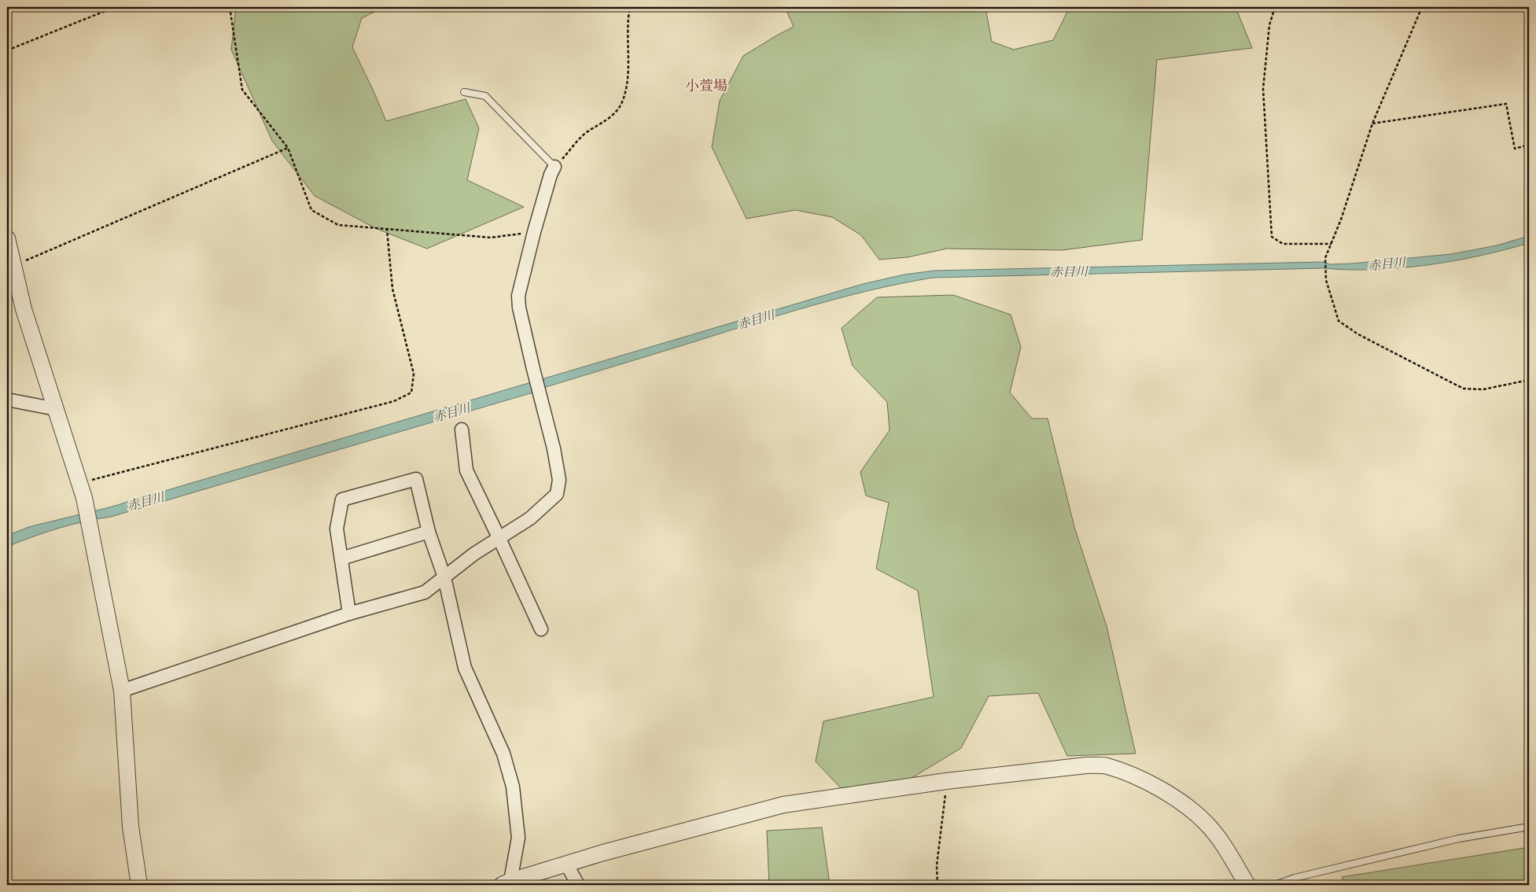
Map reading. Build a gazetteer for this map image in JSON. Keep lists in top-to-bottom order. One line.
{"districts":["小萱場"],"water":["赤目川"]}
